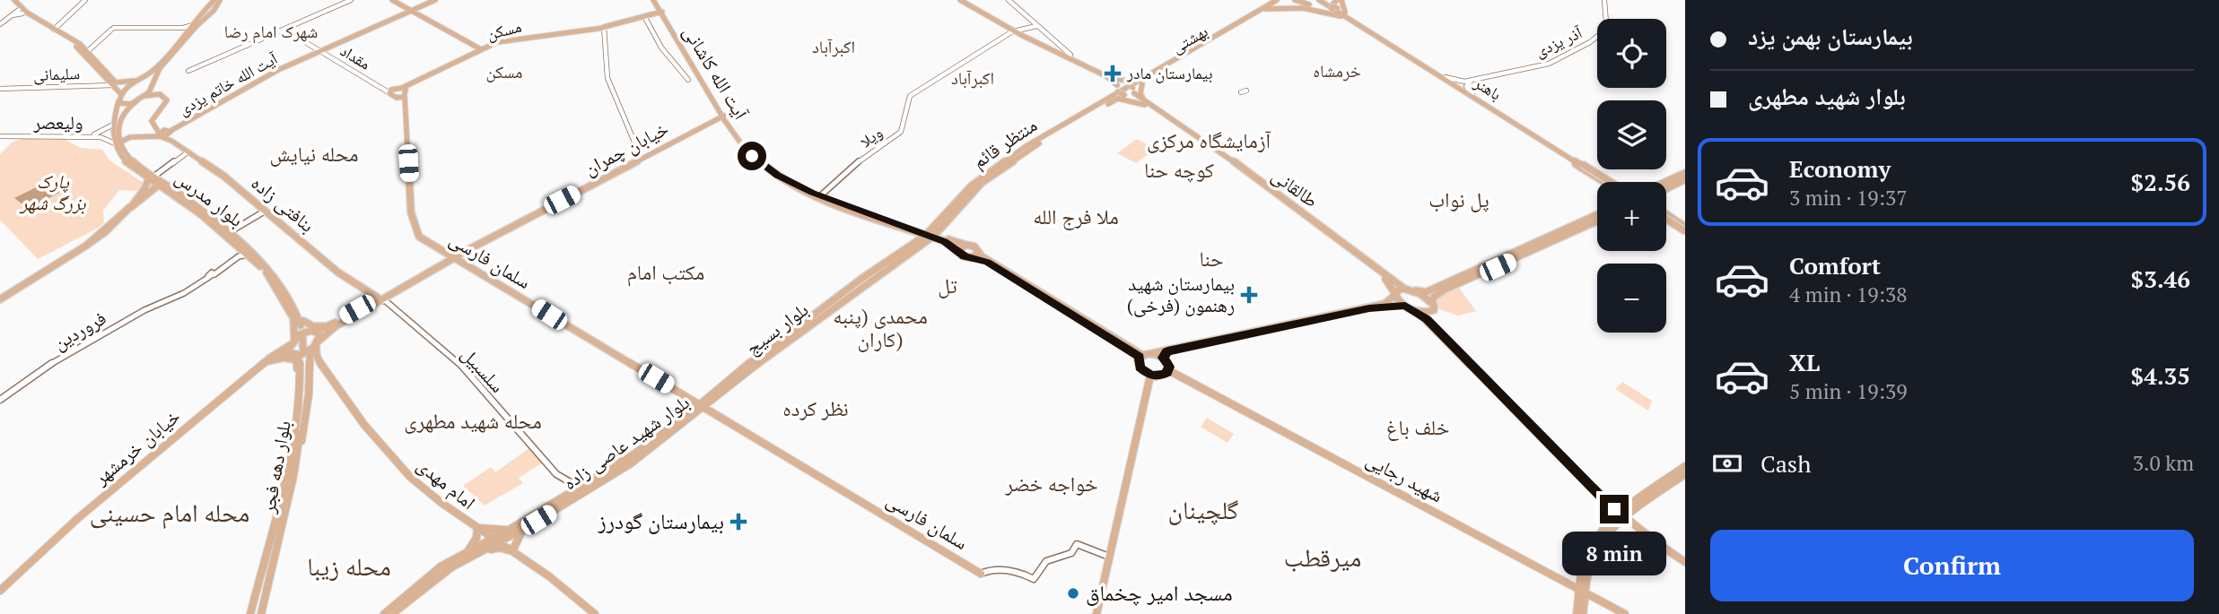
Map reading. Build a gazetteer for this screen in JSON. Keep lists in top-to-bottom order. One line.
{"streets":{"main road":["مسکن","بهشتی","آیت الله کاشانی","آیت الله خاتم یزدی","باهنر","منتظر قائم","خیابان چمران","طالقانی","بلوار مدرس","بنافتی زاده","سلمان فارسی","بلوار بسیج","بلوار شهید عاصی زاده","خیابان خرمشهر","بلوار دهه فجر","شهید رجایی","امام مهدی"],"street":["آذر یزدی","مقداد","سلیمانی","ولیعصر","ویلا","فروردین","سلسبیل"]},"crossings":[["مسکن","آیت الله کاشانی"],["بهشتی","منتظر قائم"],["بهشتی","طالقانی"],["مقداد","آیت الله خاتم یزدی"],["آیت الله کاشانی","ویلا"],["آیت الله کاشانی","منتظر قائم"],["آیت الله کاشانی","خیابان چمران"],["آیت الله کاشانی","بلوار بسیج"],["آیت الله کاشانی","شهید رجایی"],["سلیمانی","بلوار مدرس"],["آیت الله خاتم یزدی","بنافتی زاده"],["ولیعصر","بلوار مدرس"],["منتظر قائم","طالقانی"],["منتظر قائم","بلوار بسیج"],["خیابان چمران","بنافتی زاده"],["خیابان چمران","سلمان فارسی"],["خیابان چمران","سلسبیل"],["خیابان چمران","خیابان خرمشهر"],["خیابان چمران","بلوار دهه فجر"],["خیابان چمران","امام مهدی"],["بلوار مدرس","فروردین"],["سلمان فارسی","بلوار بسیج"],["سلمان فارسی","بلوار شهید عاصی زاده"],["بلوار بسیج","بلوار شهید عاصی زاده"],["سلسبیل","بلوار شهید عاصی زاده"],["بلوار شهید عاصی زاده","امام مهدی"],["خیابان خرمشهر","بلوار دهه فجر"],["خیابان خرمشهر","امام مهدی"],["بلوار دهه فجر","امام مهدی"]],"districts":["شهرک امام رضا","اکبرآباد","خرمشاه","مسکن","اکبرآباد","آزمایشگاه مرکزی","محله نیایش","کوچه حنا","پل نواب","ملا فرج الله","حنا","مکتب امام","تل","محمدی (پنبه کاران)","نظر کرده","محله شهید مطهری","خلف باغ","خواجه خضر","گلچینان","محله امام حسینی","میرقطب","محله زیبا"],"parks":["پارک بزرگ شهر"],"places":{"health":["بیمارستان مادر","بیمارستان شهید رهنمون (فرخی)","بیمارستان گودرز"],"other":["مسجد امیر چخماق"]},"page":{"banner":["بیمارستان بهمن یزد","بلوار شهید مطهری"],"map_buttons":["+","−"],"list":[{"name":"Economy","note":"3 min · 19:37","value":"$2.56"},{"name":"Comfort","note":"4 min · 19:38","value":"$3.46"},{"name":"XL","note":"5 min · 19:39","value":"$4.35"}],"pay":["Cash","3.0 km"],"buttons":"Confirm","bubble":"8 min"}}
